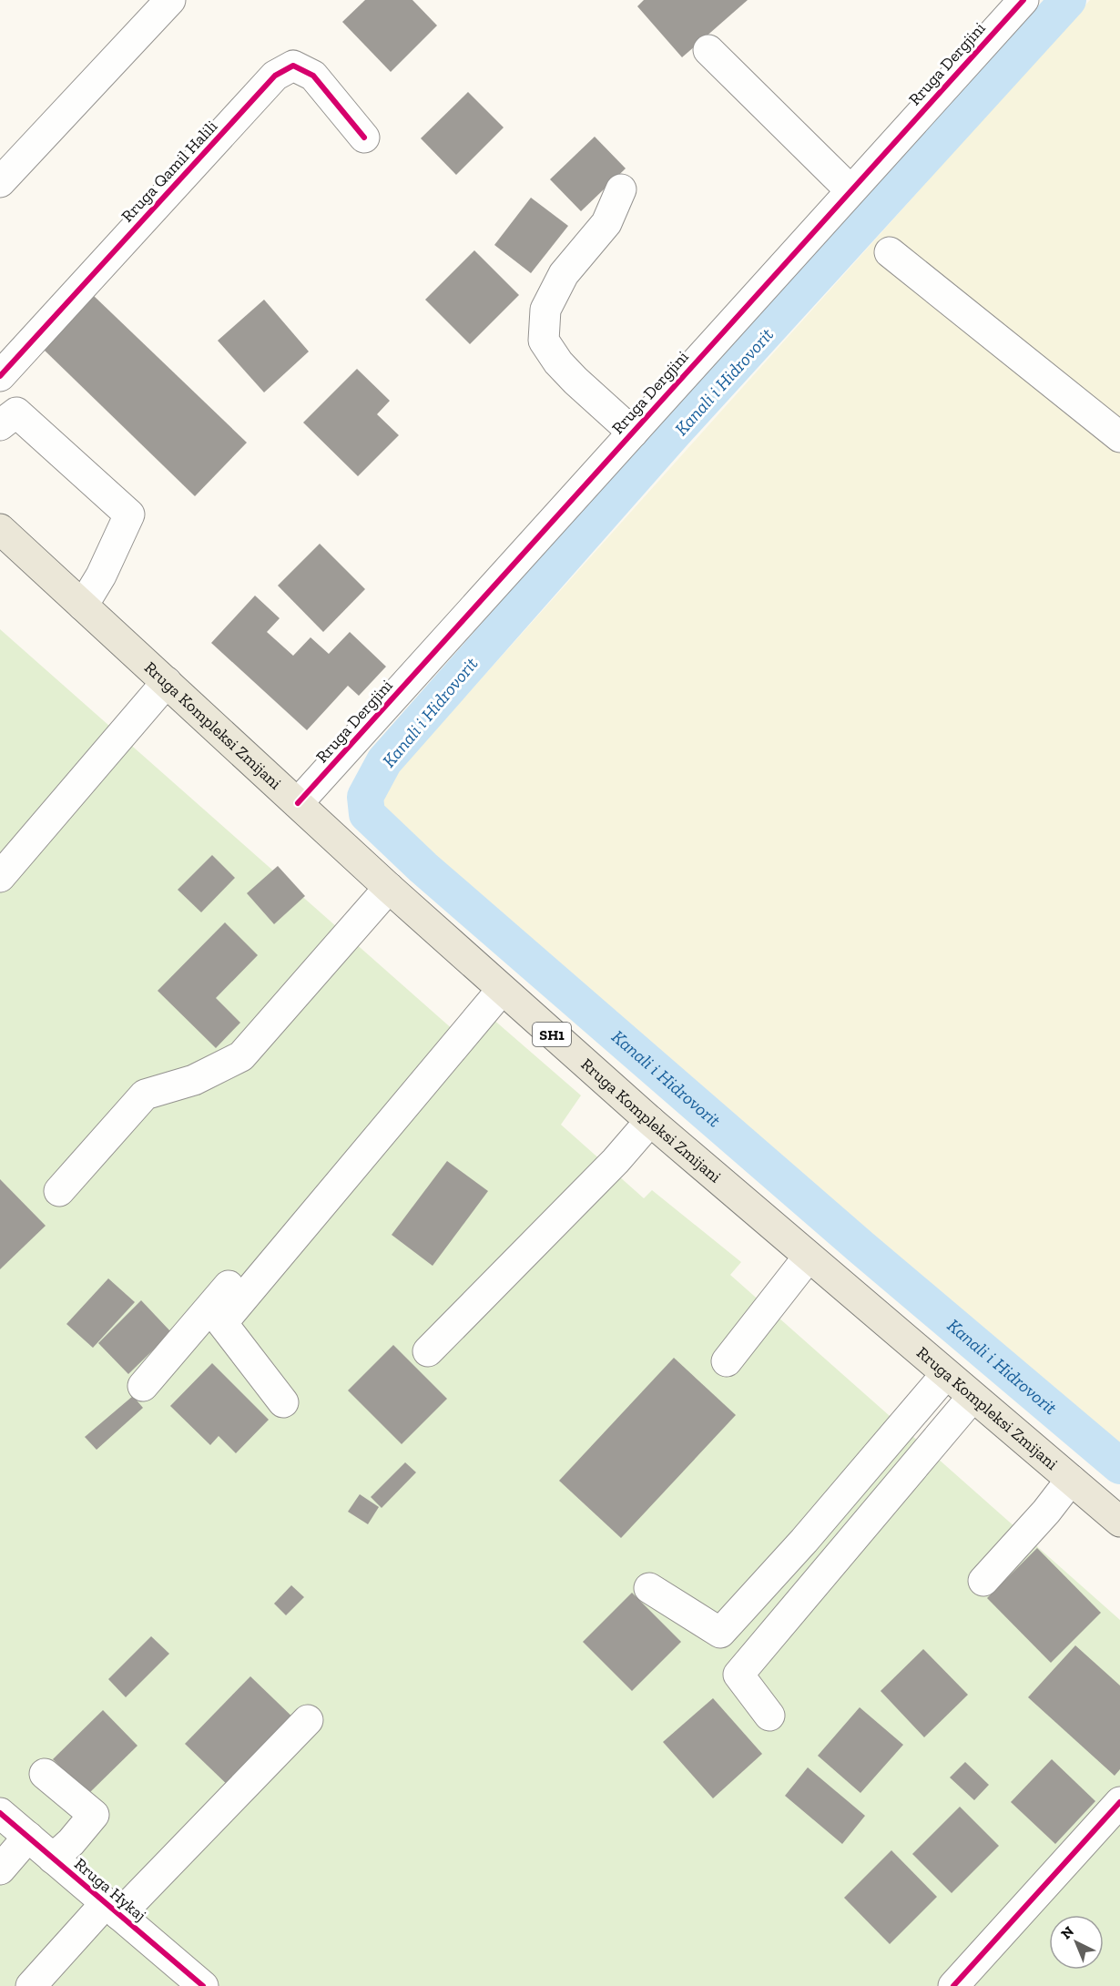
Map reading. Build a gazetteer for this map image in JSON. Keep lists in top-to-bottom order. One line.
{"streets":{"main road":["Rruga Kompleksi Zmijani","SH1"],"street":["Rruga Dergjini","Rruga Qamil Halili","Rruga Hykaj"]},"crossings":[["Rruga Dergjini","Rruga Kompleksi Zmijani"]],"water":["Kanali i Hidrovorit"],"north":"top left"}
